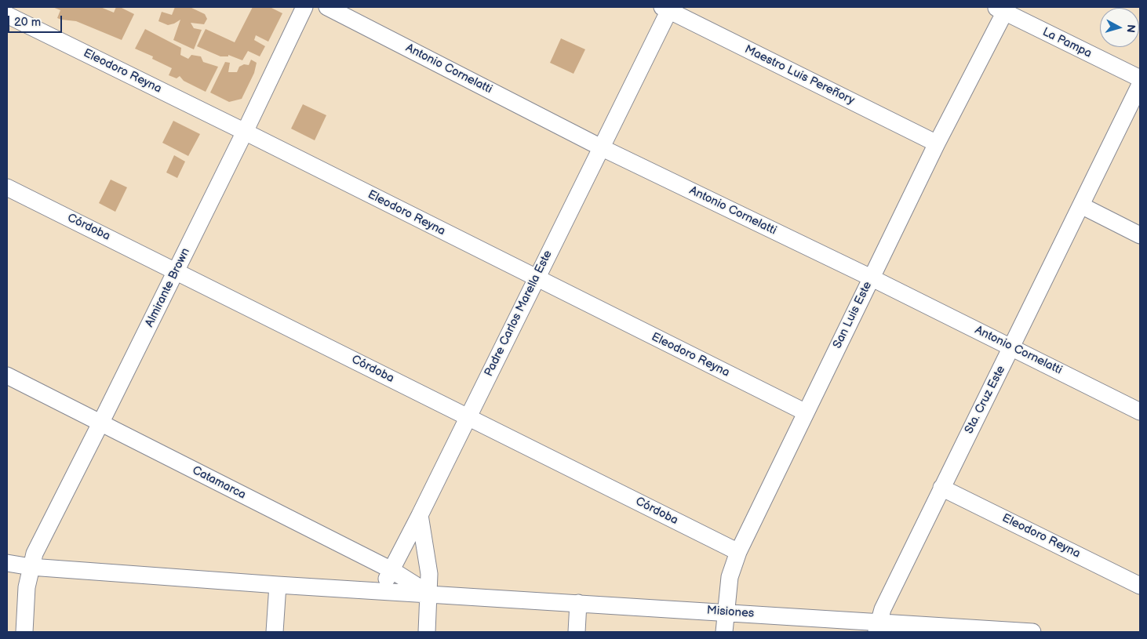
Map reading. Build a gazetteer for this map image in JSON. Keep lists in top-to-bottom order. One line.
{"streets":{"street":["La Pampa","Antonio Cornelatti","Eleodoro Reyna","Maestro Luis Pereñory","Córdoba","Almirante Brown","Padre Carlos Marella Este","San Luis Este","Sta. Cruz Este","Catamarca","Misiones"]},"crossings":[["La Pampa","San Luis Este"],["Antonio Cornelatti","Padre Carlos Marella Este"],["Antonio Cornelatti","San Luis Este"],["Antonio Cornelatti","Sta. Cruz Este"],["Eleodoro Reyna","Almirante Brown"],["Eleodoro Reyna","Padre Carlos Marella Este"],["Eleodoro Reyna","San Luis Este"],["Eleodoro Reyna","Sta. Cruz Este"],["Maestro Luis Pereñory","Padre Carlos Marella Este"],["Maestro Luis Pereñory","San Luis Este"],["Córdoba","Almirante Brown"],["Córdoba","Padre Carlos Marella Este"],["Córdoba","San Luis Este"],["Almirante Brown","Catamarca"],["Almirante Brown","Misiones"],["Padre Carlos Marella Este","Catamarca"],["Padre Carlos Marella Este","Misiones"],["San Luis Este","Misiones"],["Sta. Cruz Este","Misiones"],["Catamarca","Misiones"]],"scale_bar":"20 m","north":"right"}
